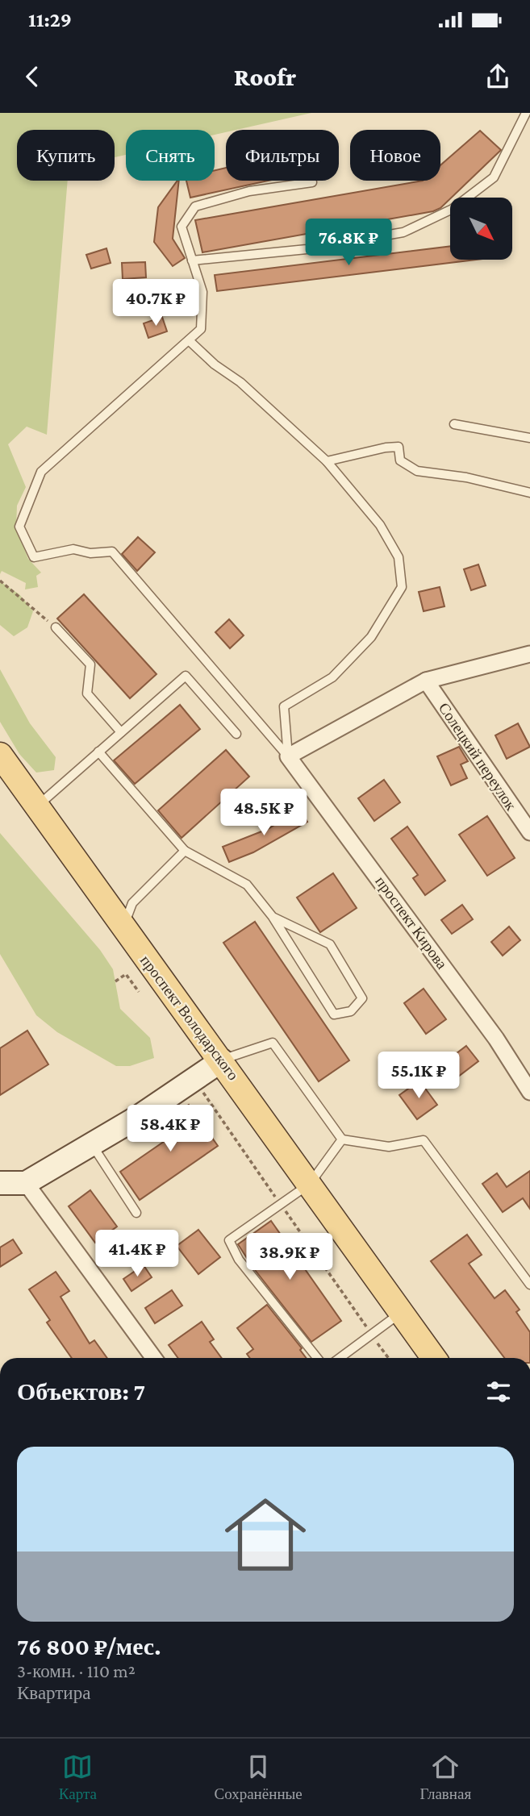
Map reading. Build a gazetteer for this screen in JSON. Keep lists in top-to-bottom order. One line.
{"streets":{"main road":["проспект Володарского"],"street":["Солецкий переулок","проспект Кирова"]},"north":"bottom right","page":{"status":"11:29","header":"Roofr","chip":["Купить","Снять","Фильтры","Новое"],"price":["76.8K ₽","40.7K ₽","48.5K ₽","55.1K ₽","58.4K ₽","41.4K ₽","38.9K ₽"],"heading":"Объектов: 7","list":[{"name":"76 800 ₽/мес.","note":"3-комн. · 110 m² · Квартира"}],"tabs":["Карта","Сохранённые","Главная"]}}
